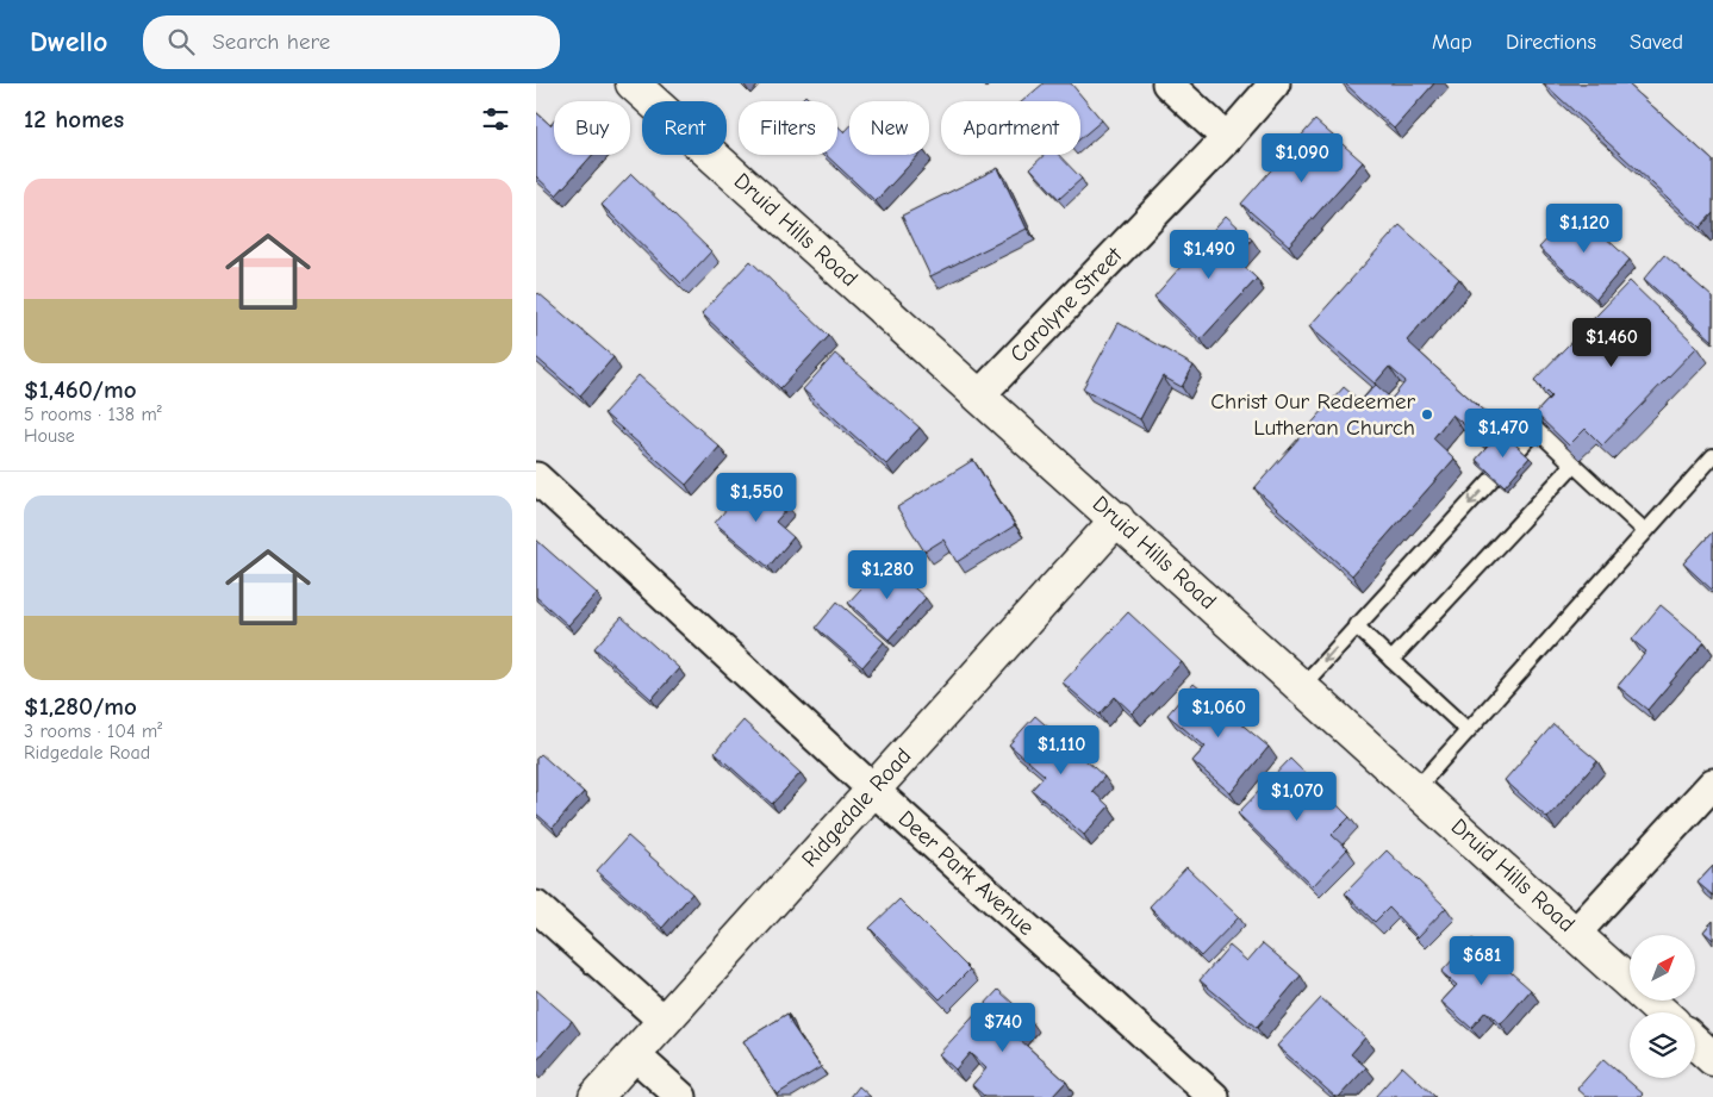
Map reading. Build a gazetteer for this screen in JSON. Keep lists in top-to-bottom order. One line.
{"streets":{"street":["Druid Hills Road","Carolyne Street","Ridgedale Road","Deer Park Avenue"]},"crossings":[["Druid Hills Road","Carolyne Street"],["Druid Hills Road","Ridgedale Road"],["Ridgedale Road","Deer Park Avenue"]],"places":["Christ Our Redeemer Lutheran Church"],"north":"top right","page":{"header":"Dwello","search":"Search here","nav":["Map","Directions","Saved"],"heading":"12 homes","chip":["Buy","Rent","Filters","New","Apartment"],"price":["$1,090","$1,120","$1,490","$1,460","$1,470","$1,550","$1,280","$1,060","$1,110","$1,070","$681","$740"],"list":[{"name":"$1,460/mo","note":"5 rooms · 138 m² · House"},{"name":"$1,280/mo","note":"3 rooms · 104 m² · Ridgedale Road"}]}}
